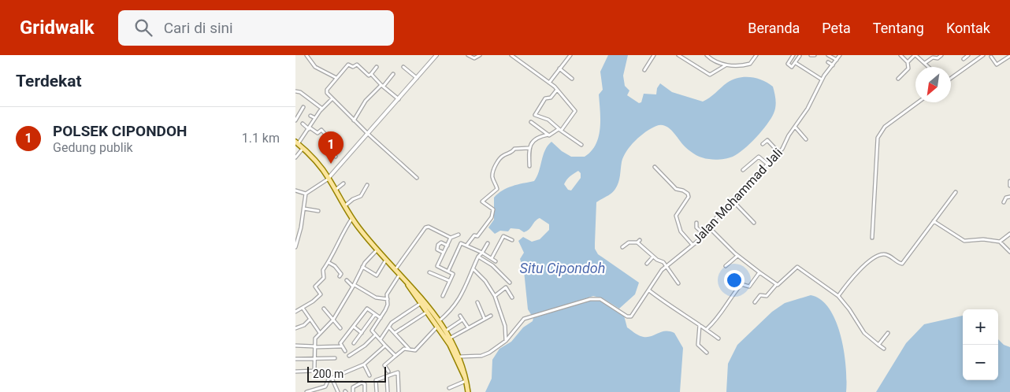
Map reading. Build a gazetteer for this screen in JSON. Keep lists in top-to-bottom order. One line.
{"streets":{"street":["Jalan Mohammad Jali"]},"water":["Situ Cipondoh"],"scale_bar":"200 m","north":"bottom left","page":{"header":"Gridwalk","search":"Cari di sini","nav":["Beranda","Peta","Tentang","Kontak"],"heading":"Terdekat","list":[{"mark":"1","name":"POLSEK CIPONDOH","note":"Gedung publik","value":"1.1 km"}],"pins":"1","map_buttons":["+","−"],"scale":"200 m"}}
